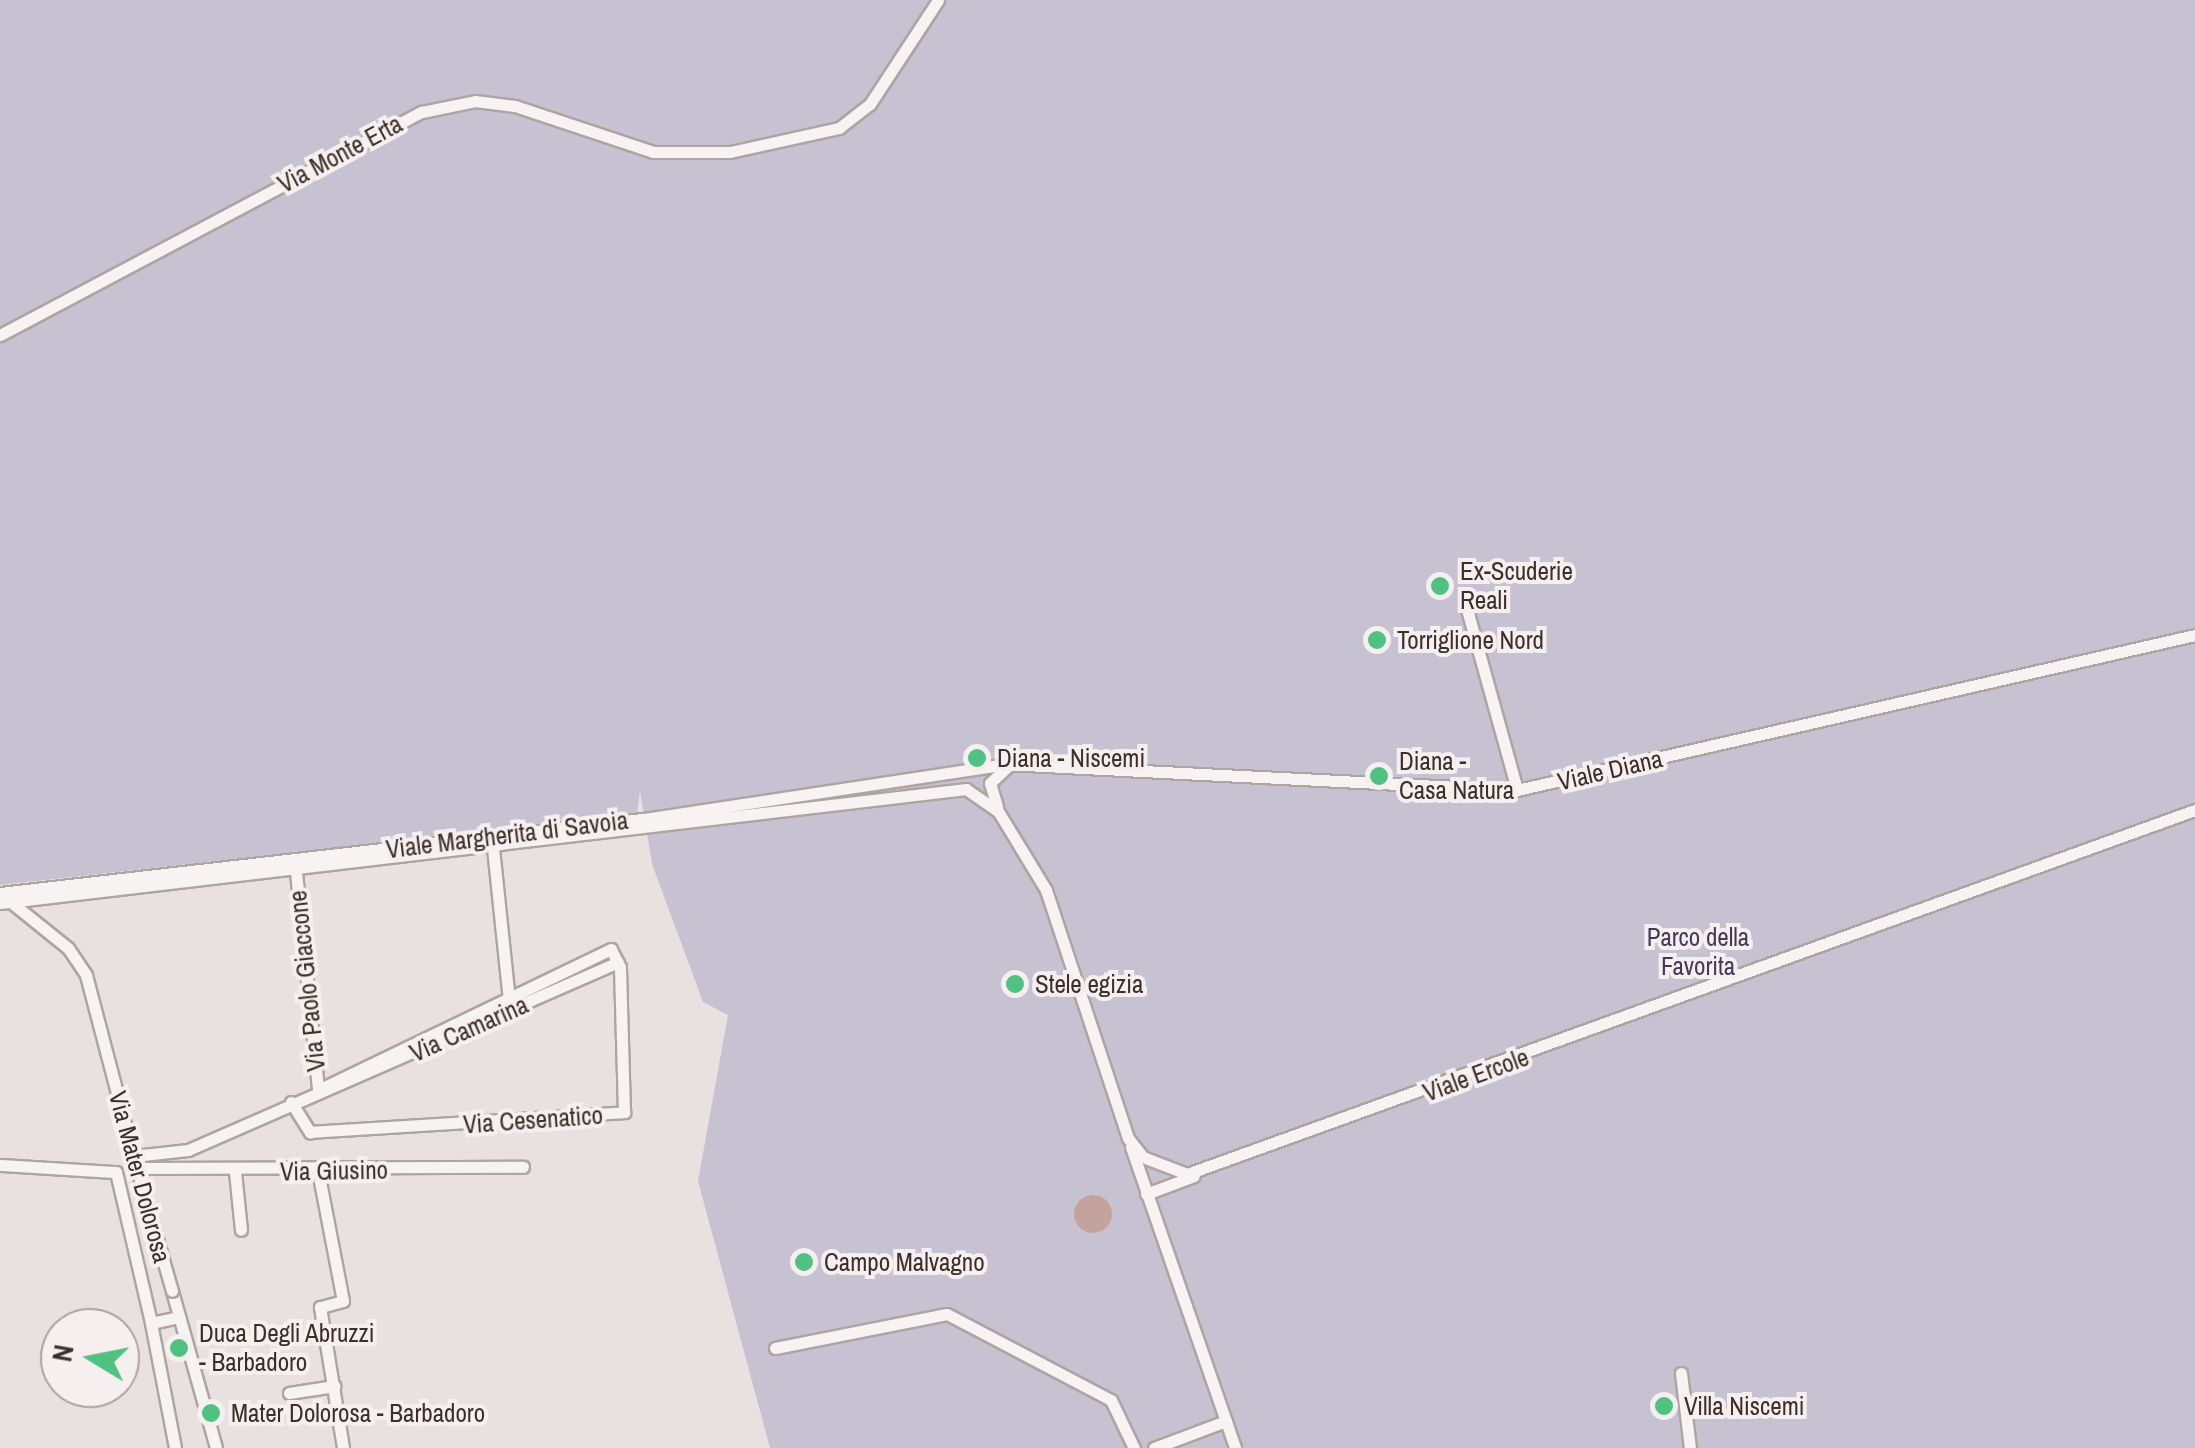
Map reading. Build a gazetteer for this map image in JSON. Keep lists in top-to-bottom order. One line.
{"streets":{"street":["Via Monte Erta","Viale Diana","Viale Margherita di Savoia","Via Paolo Giaccone","Via Camarina","Viale Ercole","Via Cesenatico","Via Giusino","Via Mater Dolorosa"]},"crossings":[["Viale Diana","Viale Margherita di Savoia"],["Viale Margherita di Savoia","Via Paolo Giaccone"],["Viale Margherita di Savoia","Via Mater Dolorosa"],["Via Paolo Giaccone","Via Camarina"],["Via Camarina","Via Cesenatico"],["Via Camarina","Via Giusino"],["Via Camarina","Via Mater Dolorosa"],["Via Giusino","Via Mater Dolorosa"]],"parks":["Parco della Favorita"],"places":["Ex-Scuderie Reali","Torriglione Nord","Diana - Niscemi","Diana - Casa Natura","Stele egizia","Campo Malvagno","Duca Degli Abruzzi - Barbadoro","Villa Niscemi","Mater Dolorosa - Barbadoro"],"north":"left"}
